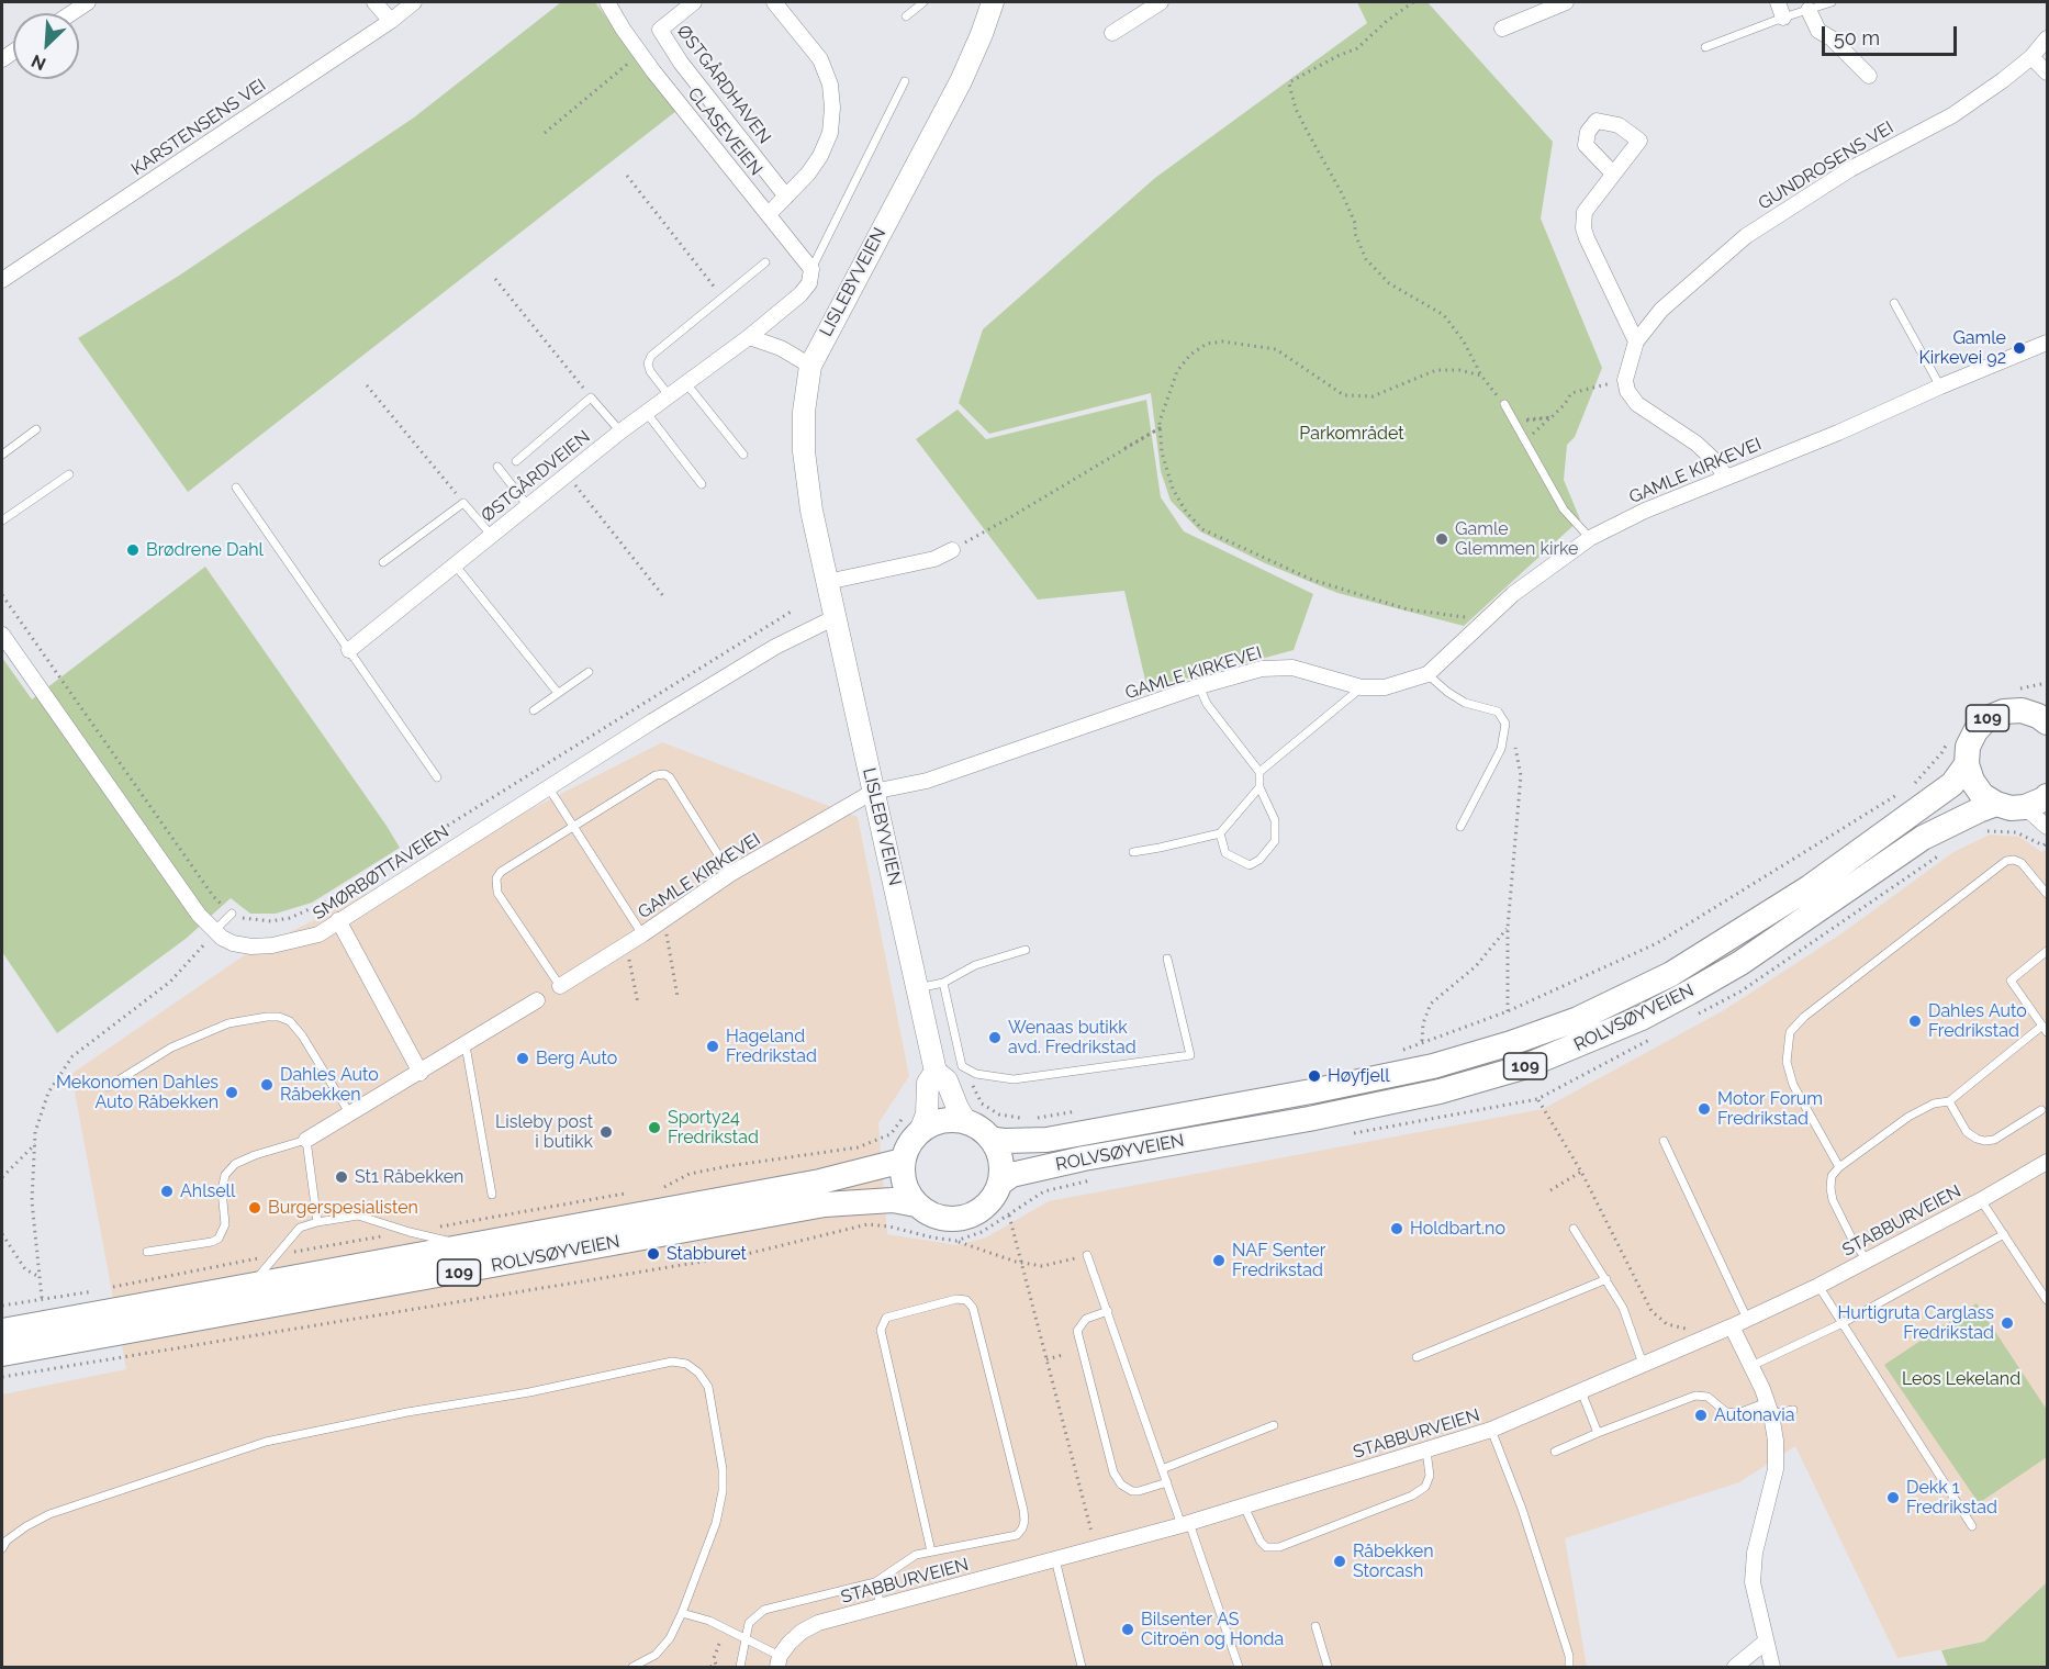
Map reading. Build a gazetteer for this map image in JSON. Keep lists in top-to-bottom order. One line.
{"streets":{"main road":["109","ROLVSØYVEIEN"],"street":["ØSTGÅRDHAVEN","KARSTENSENS VEI","CLASEVEIEN","GUNDROSENS VEI","LISLEBYVEIEN","GAMLE KIRKEVEI","ØSTGÅRDVEIEN","SMØRBØTTAVEIEN","STABBURVEIEN"]},"crossings":[["CLASEVEIEN","ØSTGÅRDVEIEN"],["LISLEBYVEIEN","GAMLE KIRKEVEI"],["LISLEBYVEIEN","109"],["LISLEBYVEIEN","SMØRBØTTAVEIEN"],["LISLEBYVEIEN","ROLVSØYVEIEN"],["109","ROLVSØYVEIEN"]],"parks":["Parkområdet","Leos Lekeland"],"places":["Gamle Kirkevei 92","Gamle Glemmen kirke","Brødrene Dahl","Dahles Auto Fredrikstad","Wenaas butikk avd. Fredrikstad","Hageland Fredrikstad","Berg Auto","Høyfjell","Dahles Auto Råbekken","Mekonomen Dahles Auto Råbekken","Motor Forum Fredrikstad","Sporty24 Fredrikstad","Lisleby post i butikk","St1 Råbekken","Ahlsell","Burgerspesialisten","Holdbart.no","Stabburet","NAF Senter Fredrikstad","Hurtigruta Carglass Fredrikstad","Autonavia","Dekk 1 Fredrikstad","Råbekken Storcash","Bilsenter AS Citroën og Honda"],"scale_bar":"50 m","north":"bottom left"}
